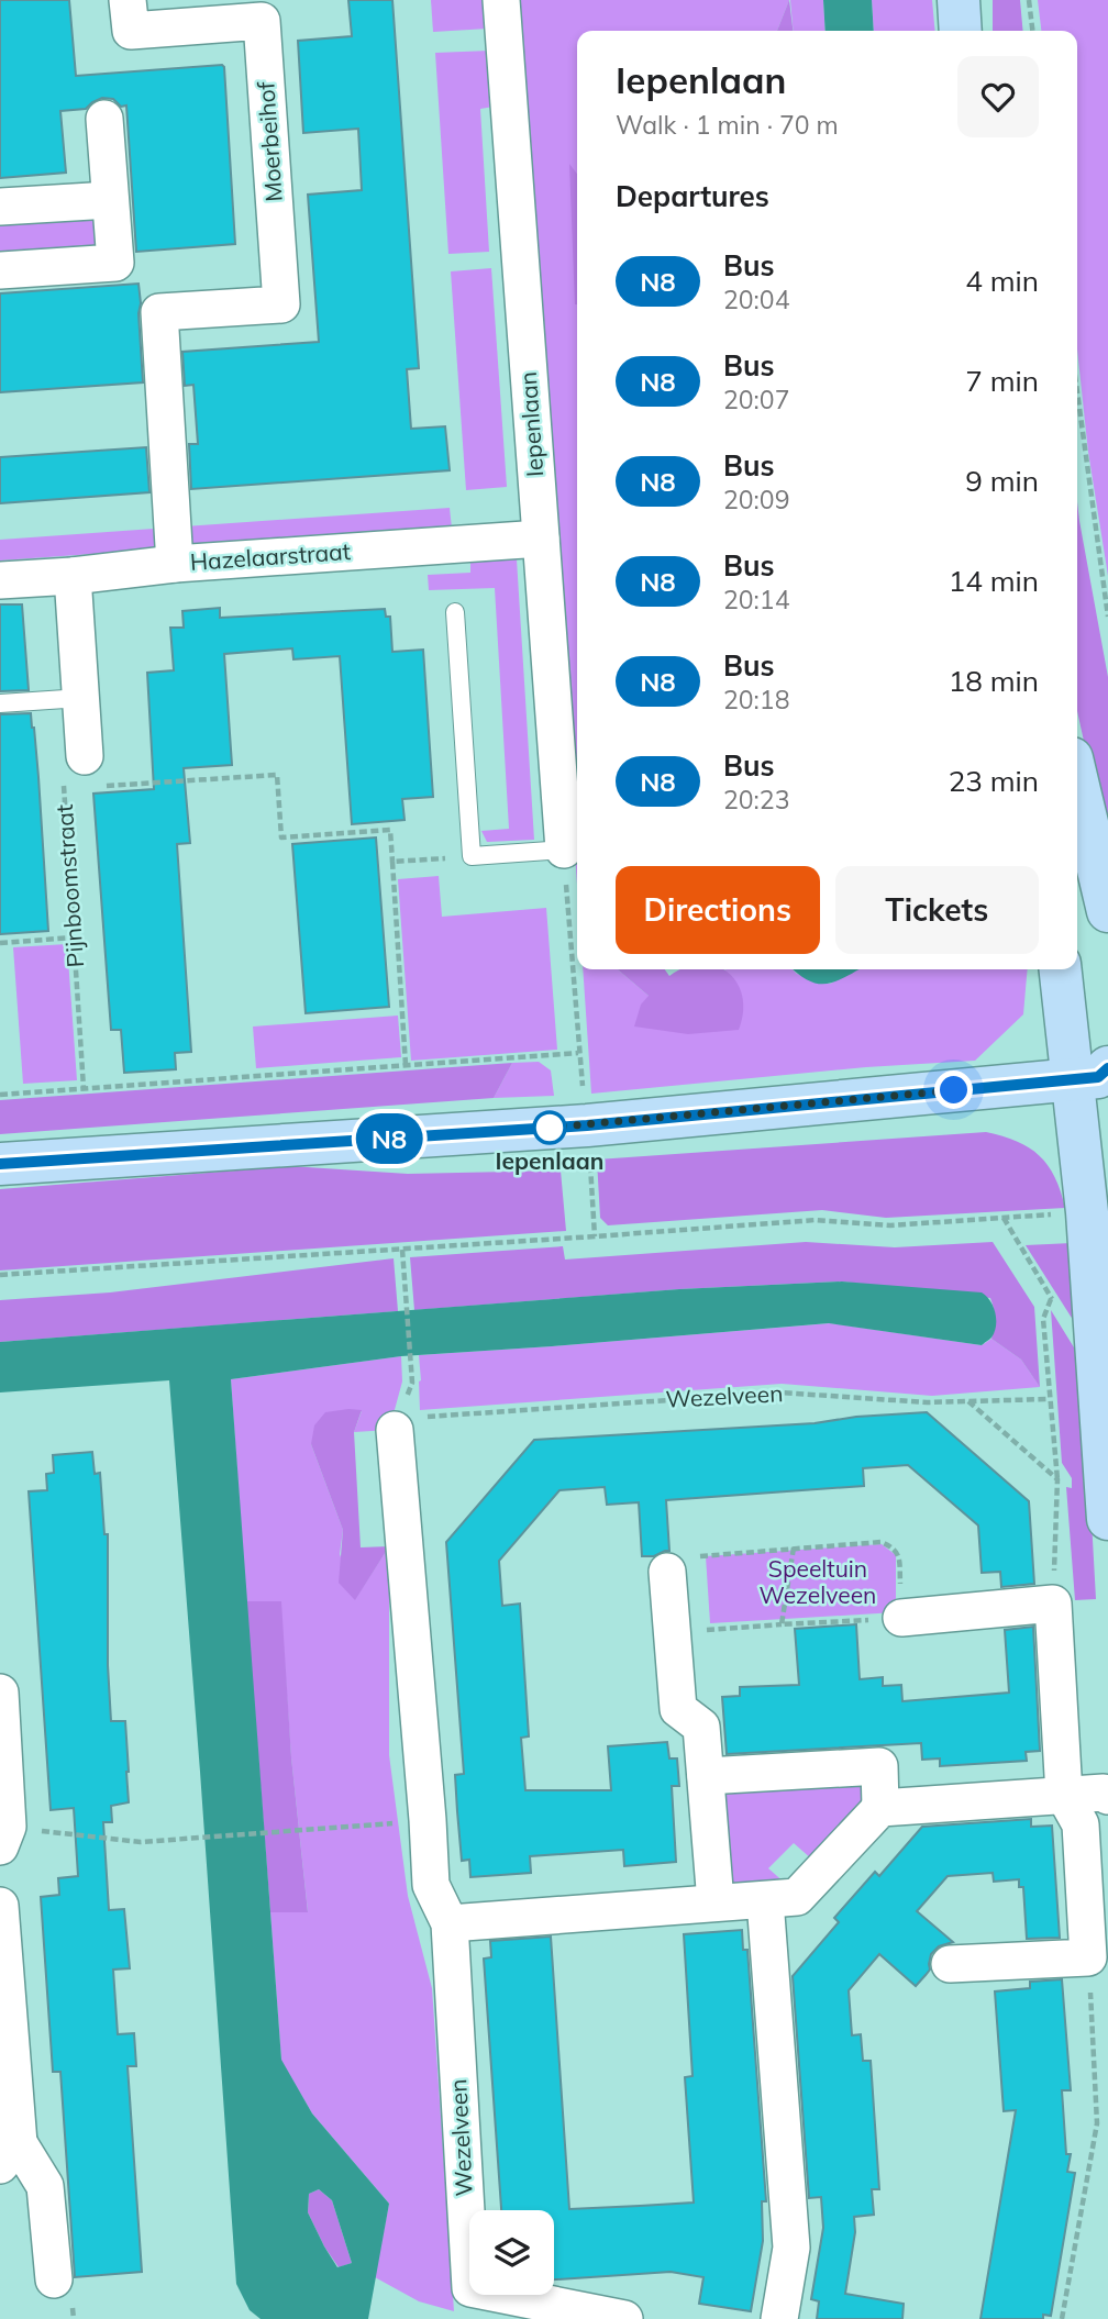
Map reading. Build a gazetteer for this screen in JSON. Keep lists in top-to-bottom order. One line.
{"streets":{"street":["Moerbeihof","Iepenlaan","Hazelaarstraat","Wezelveen"],"path":["Pijnboomstraat"]},"crossings":[["Moerbeihof","Hazelaarstraat"],["Iepenlaan","Hazelaarstraat"]],"parks":["Speeltuin Wezelveen"],"places":["Iepenlaan"],"lines":["bus line N8"],"page":{"on_map":"N8","heading":[["Iepenlaan","Walk · 1 min · 70 m"],"Departures"],"list":[{"mark":"N8","name":"Bus","note":"20:04","value":"4 min"},{"mark":"N8","name":"Bus","note":"20:07","value":"7 min"},{"mark":"N8","name":"Bus","note":"20:09","value":"9 min"},{"mark":"N8","name":"Bus","note":"20:14","value":"14 min"},{"mark":"N8","name":"Bus","note":"20:18","value":"18 min"},{"mark":"N8","name":"Bus","note":"20:23","value":"23 min"}],"buttons":["Directions","Tickets"]}}
